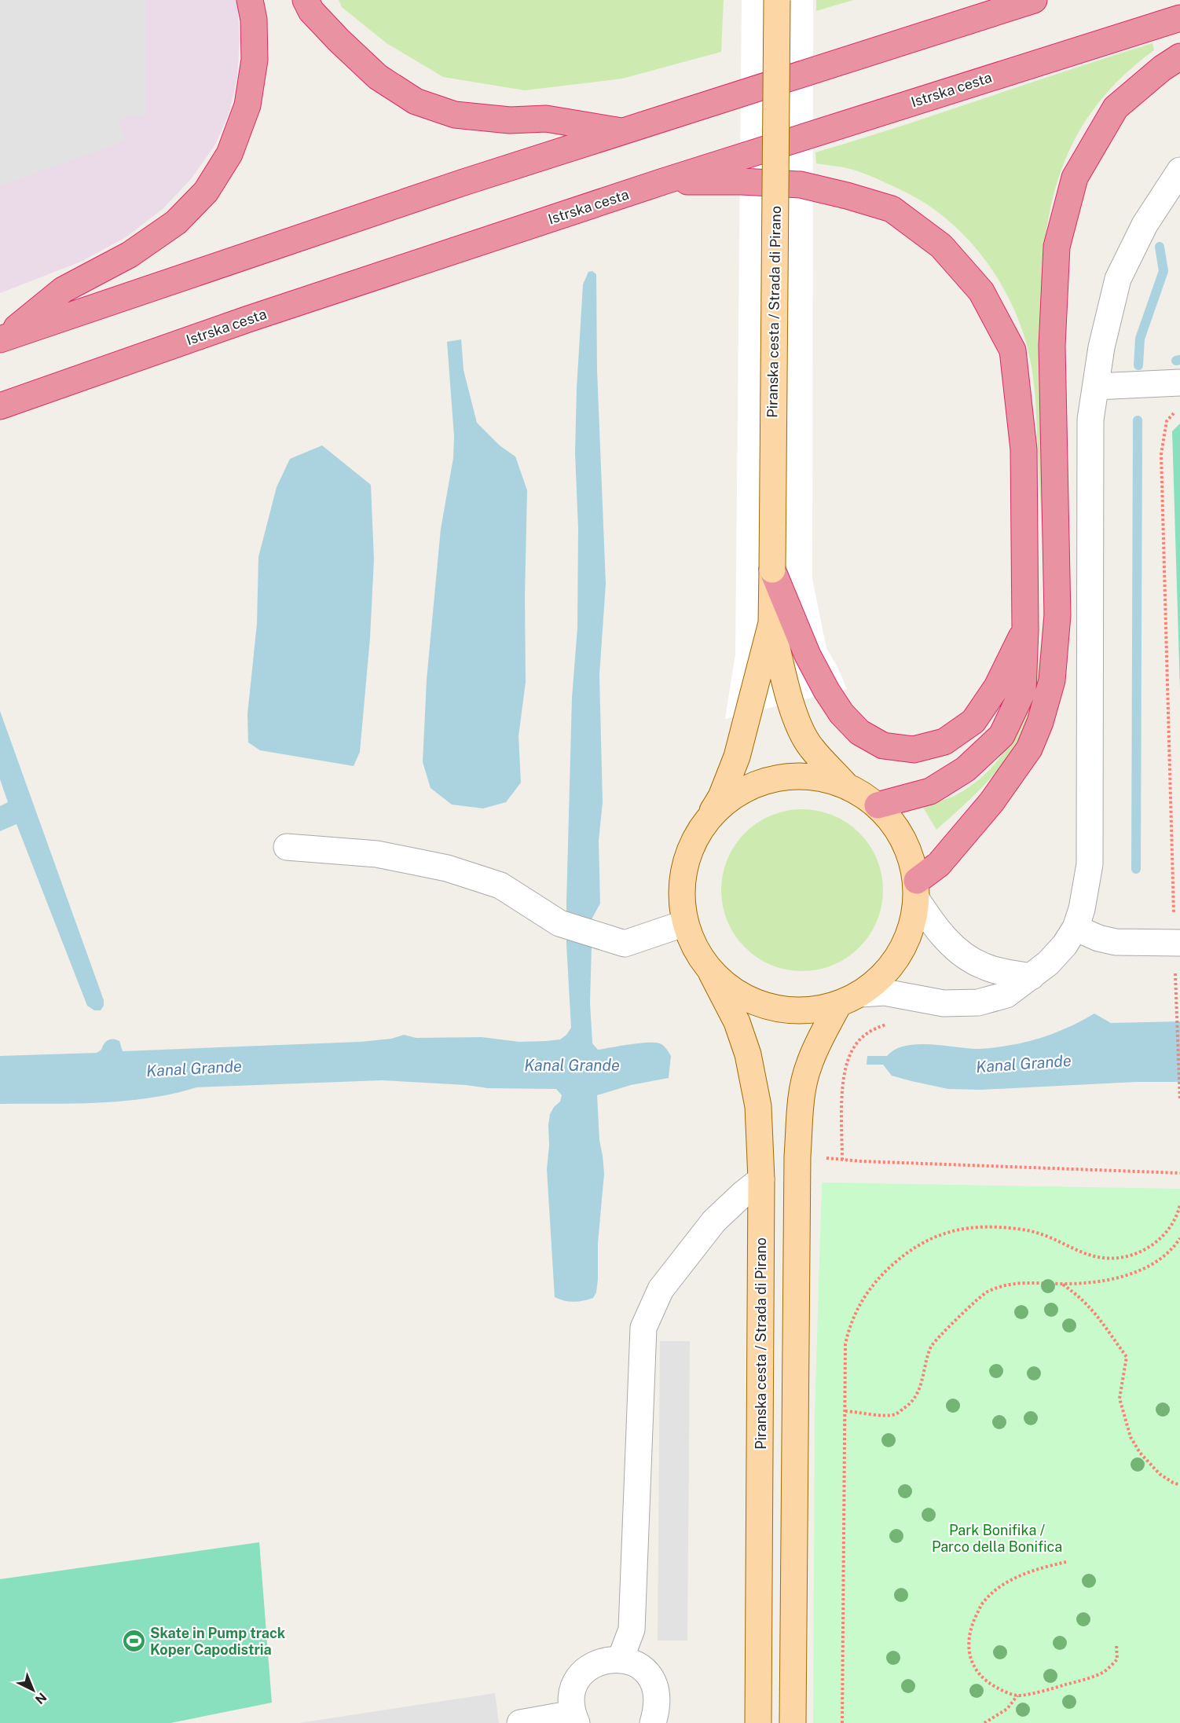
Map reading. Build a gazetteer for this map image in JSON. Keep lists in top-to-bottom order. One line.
{"streets":{"highway":["Istrska cesta"],"main road":["Piranska cesta / Strada di Pirano"]},"water":["Kanal Grande"],"parks":["Park Bonifika / Parco della Bonifica"],"places":{"sports":["Skate in Pump track Koper Capodistria"]},"north":"bottom right"}
